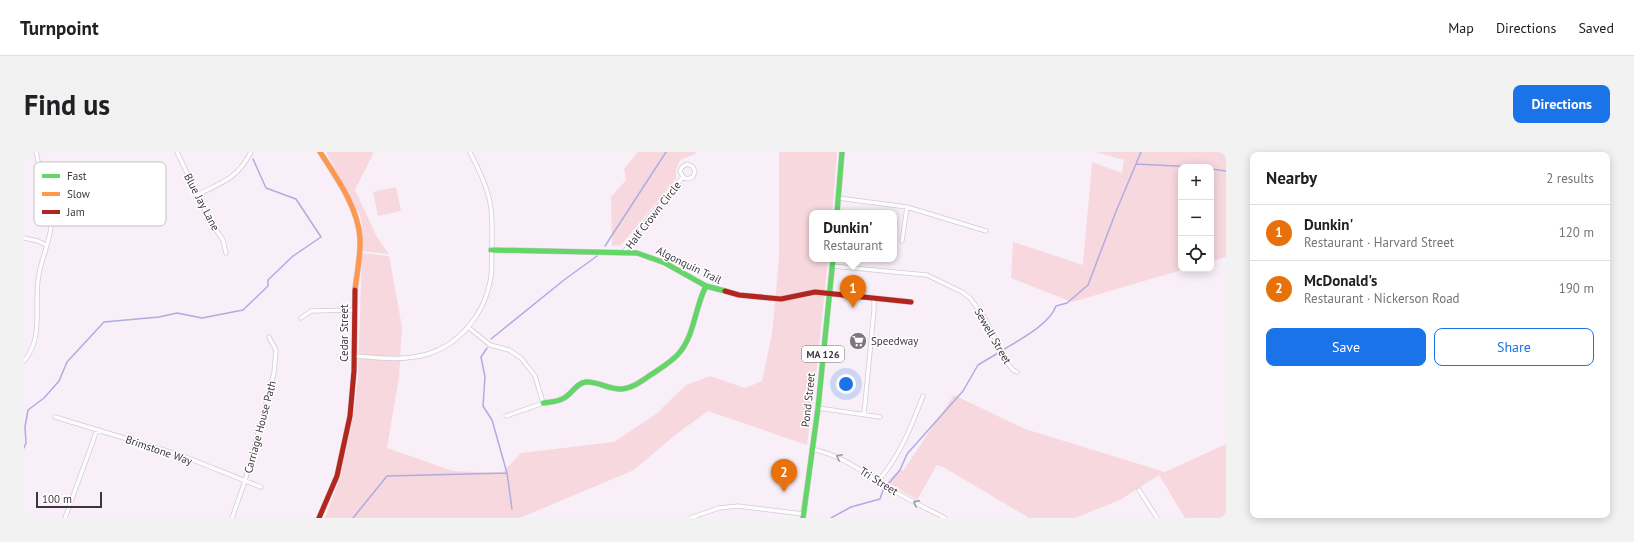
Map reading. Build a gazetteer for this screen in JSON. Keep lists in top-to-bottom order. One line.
{"streets":{"street":["Blue Jay Lane","Half Crown Circle","Algonquin Trail","Cedar Street","Sewell Street","MA 126","Pond Street","Carriage House Path","Brimstone Way","Tri Street"]},"crossings":[["Half Crown Circle","Algonquin Trail"],["Algonquin Trail","Pond Street"],["Sewell Street","Pond Street"],["Pond Street","Tri Street"],["Carriage House Path","Brimstone Way"]],"one_way":["Tri Street"],"places":{"supermarket":["Speedway"]},"legend":["Fast","Slow","Jam"],"scale_bar":"100 m","page":{"header":"Turnpoint","nav":["Map","Directions","Saved"],"buttons":["Directions",["Save","Share"]],"title":"Find us","heading":["Nearby","2 results"],"map_buttons":["+","−"],"list":[{"mark":"1","name":"Dunkin'","note":"Restaurant · Harvard Street","value":"120 m"},{"mark":"2","name":"McDonald's","note":"Restaurant · Nickerson Road","value":"190 m"}],"popup":["Dunkin'","Restaurant"],"pins":["1","2"],"scale":"100 m"}}
